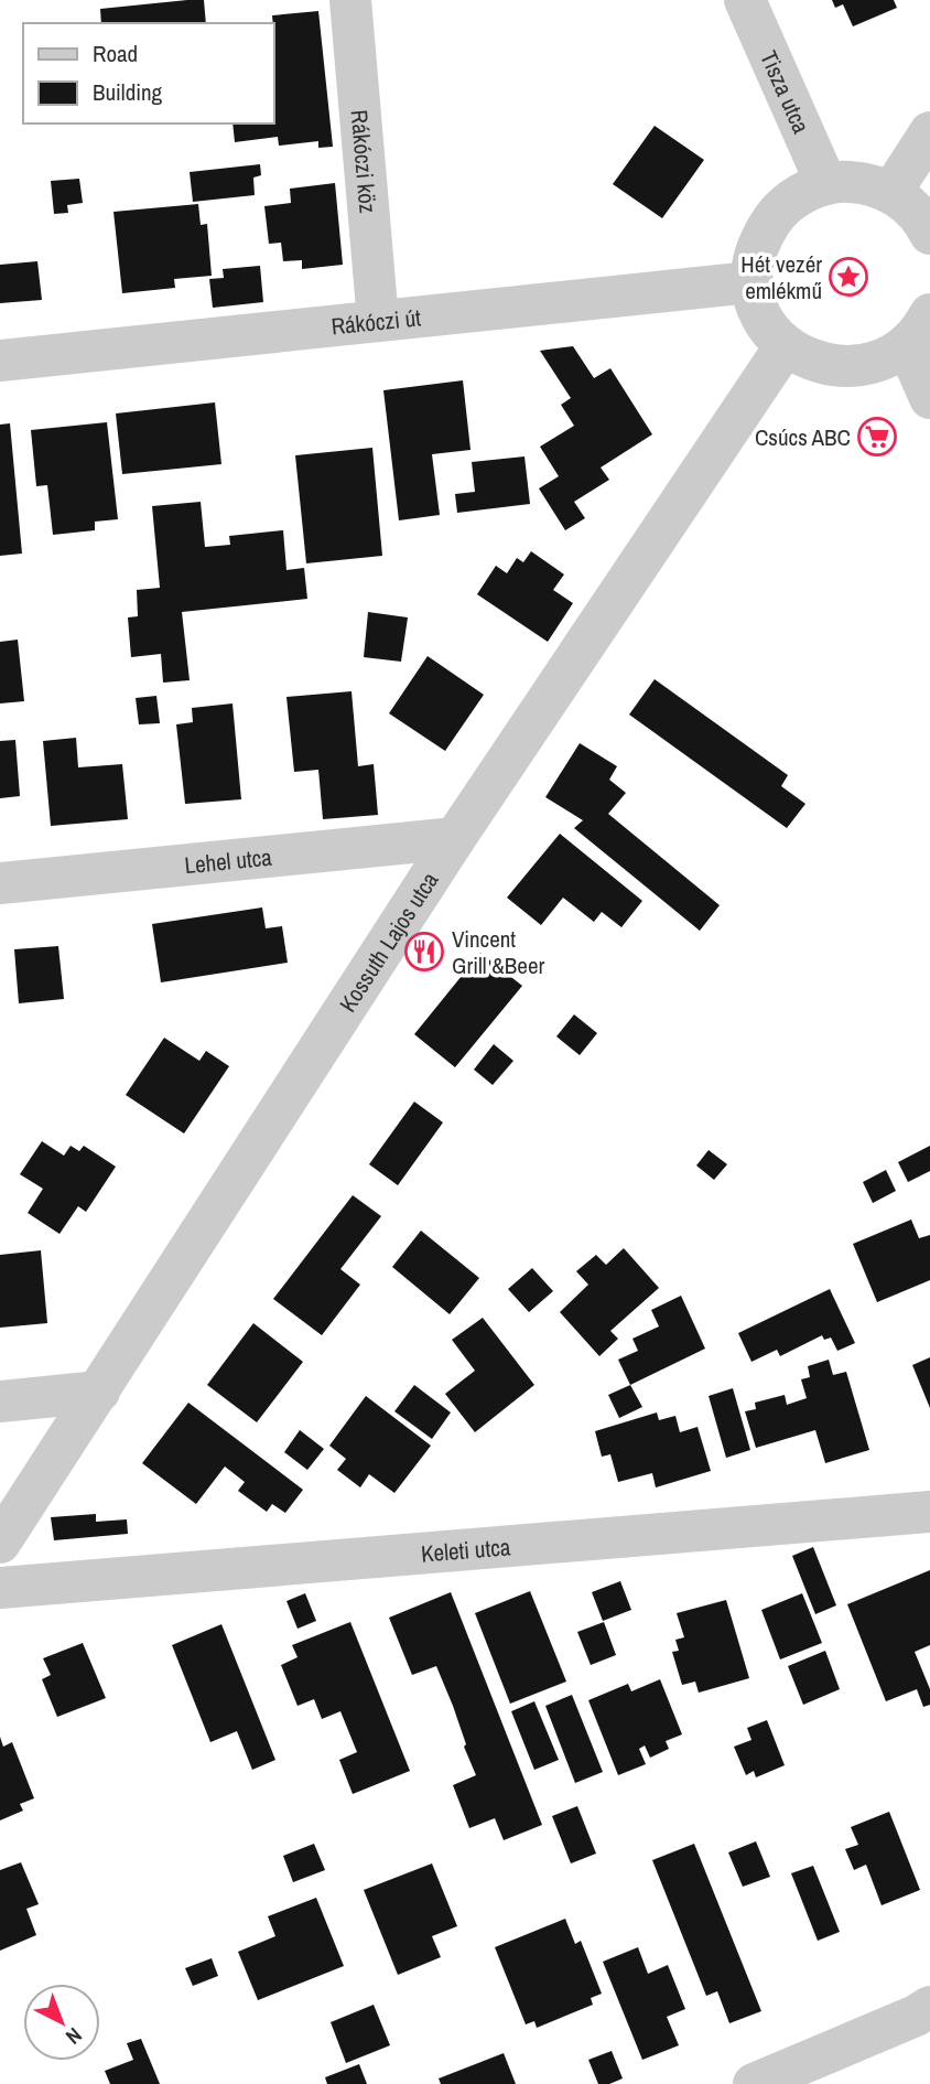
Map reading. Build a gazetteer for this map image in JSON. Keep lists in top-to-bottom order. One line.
{"streets":{"street":["Tisza utca","Rákóczi köz","Rákóczi út","Lehel utca","Kossuth Lajos utca","Keleti utca"]},"crossings":[["Rákóczi köz","Rákóczi út"],["Lehel utca","Kossuth Lajos utca"]],"places":{"place":["Hét vezér emlékmű"],"supermarket":["Csúcs ABC"],"restaurant":["Vincent Grill &Beer"]},"legend":["Road","Building"],"north":"bottom right"}
